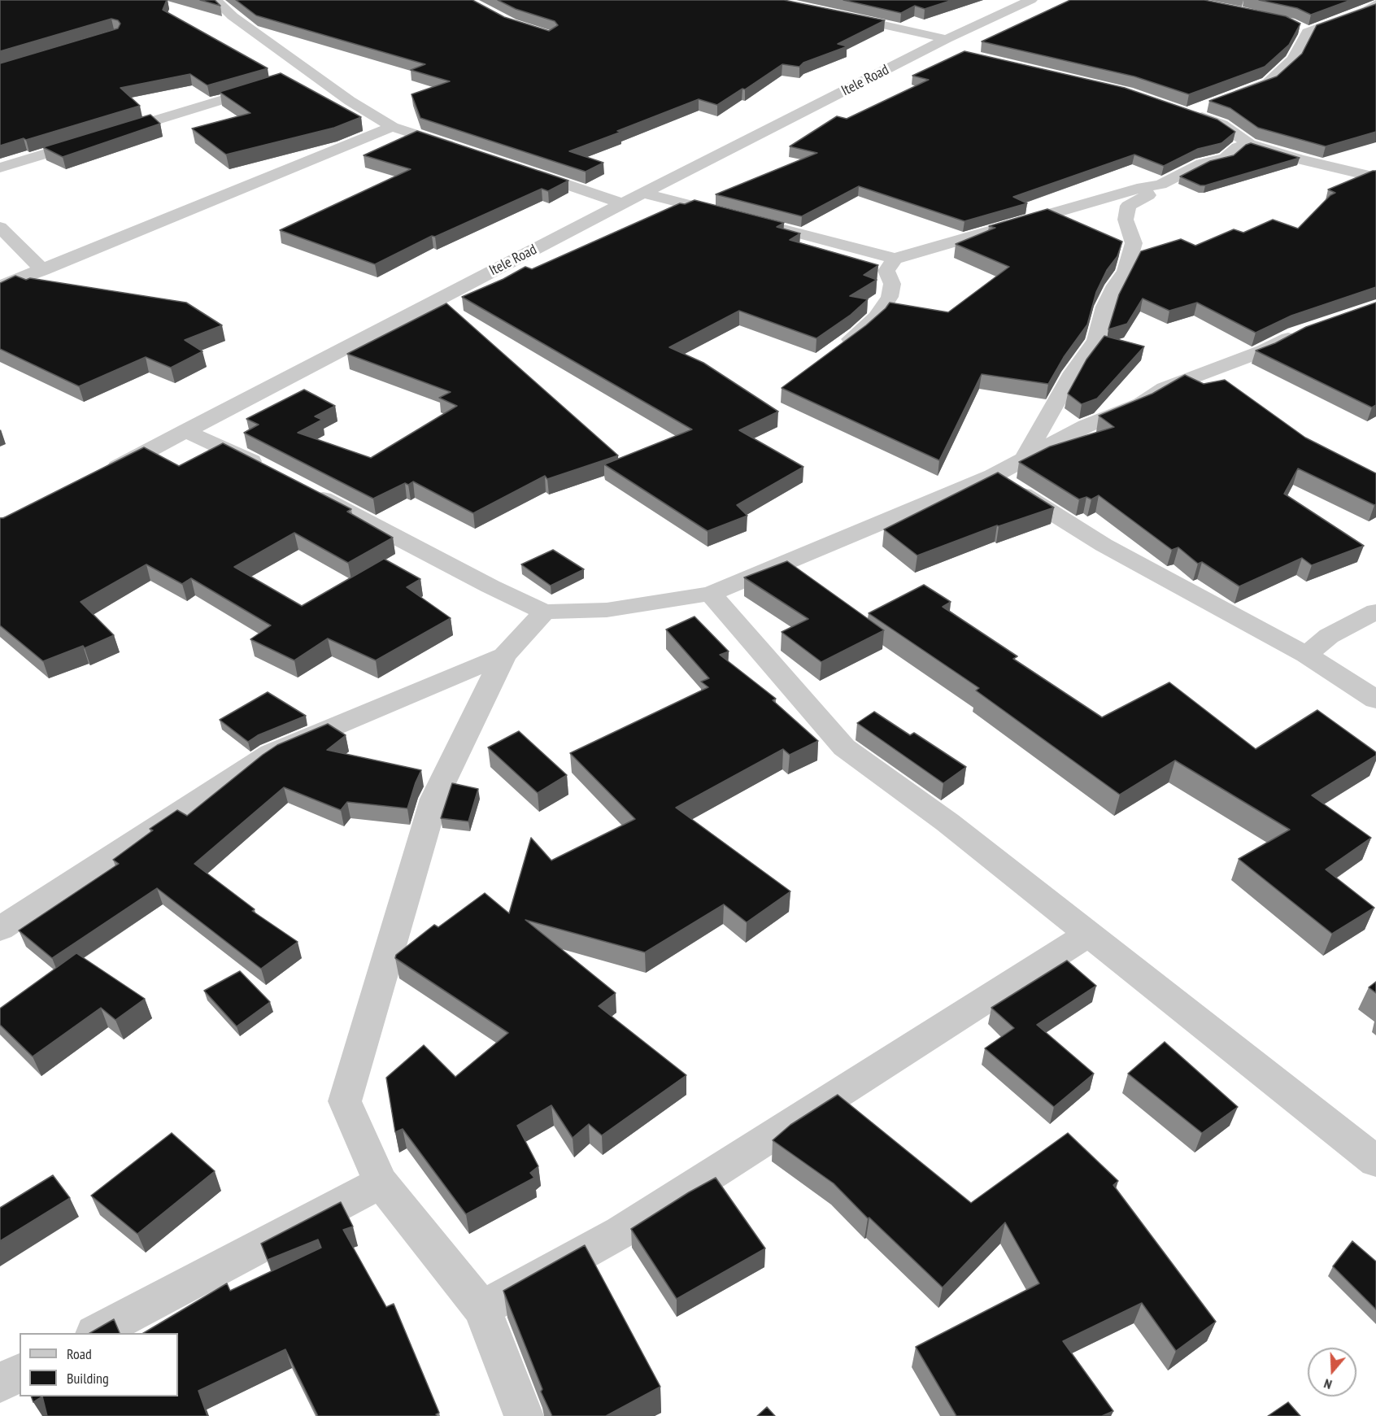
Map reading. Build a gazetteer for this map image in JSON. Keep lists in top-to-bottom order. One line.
{"streets":{"street":["Itele Road"]},"legend":["Road","Building"],"north":"bottom"}
